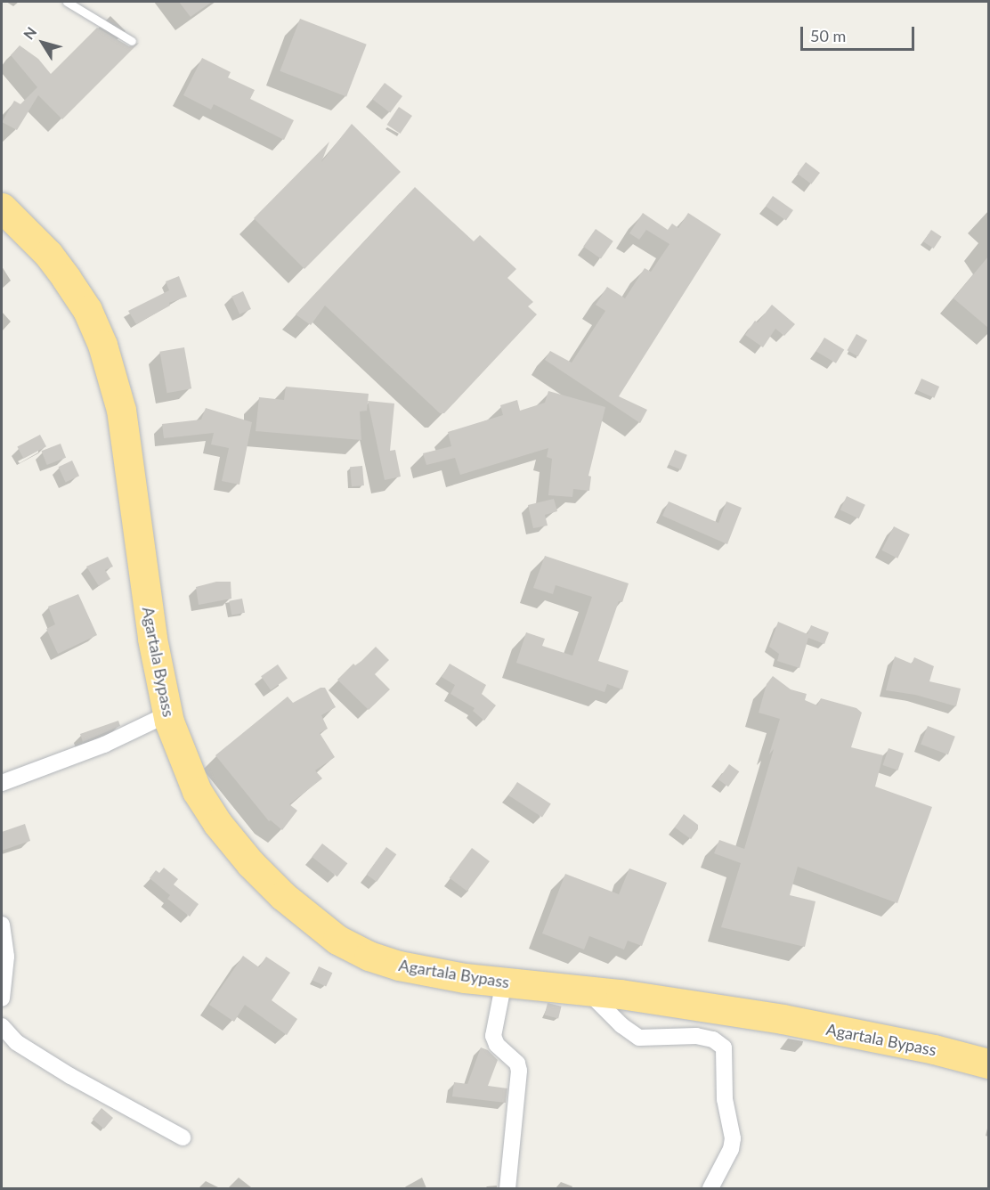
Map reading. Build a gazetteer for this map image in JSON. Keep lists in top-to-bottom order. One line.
{"streets":{"highway":["Agartala Bypass"]},"scale_bar":"50 m","north":"top left"}
